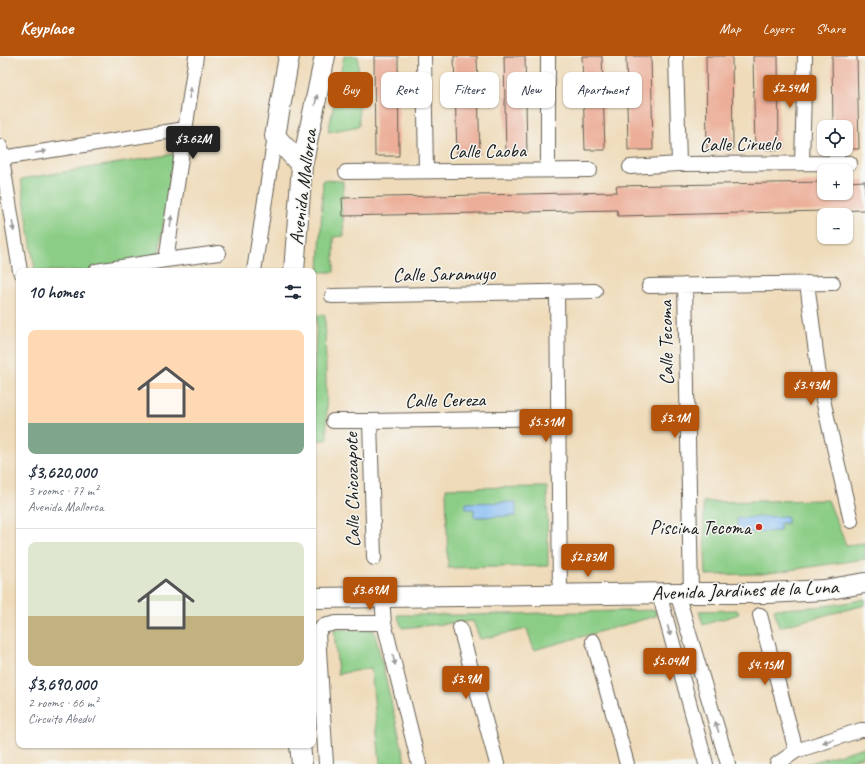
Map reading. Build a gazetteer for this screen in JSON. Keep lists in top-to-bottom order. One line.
{"streets":{"street":["Calle Ciruelo","Calle Caoba","Avenida Mallorca","Calle Saramuyo","Calle Tecoma","Calle Cereza","Calle Chicozapote","Avenida Jardines de la Luna"]},"crossings":[["Calle Tecoma","Avenida Jardines de la Luna"],["Calle Cereza","Calle Chicozapote"]],"places":["Piscina Tecoma"],"page":{"header":"Keyplace","nav":["Map","Layers","Share"],"chip":["Buy","Rent","Filters","New","Apartment"],"price":["$2.54M","$3.62M","$3.43M","$3.1M","$5.51M","$2.83M","$3.69M","$5.04M","$4.15M","$3.9M"],"map_buttons":["+","−"],"heading":"10 homes","list":[{"name":"$3,620,000","note":"3 rooms · 77 m² · Avenida Mallorca"},{"name":"$3,690,000","note":"2 rooms · 66 m² · Circuito Abedul"}]}}
